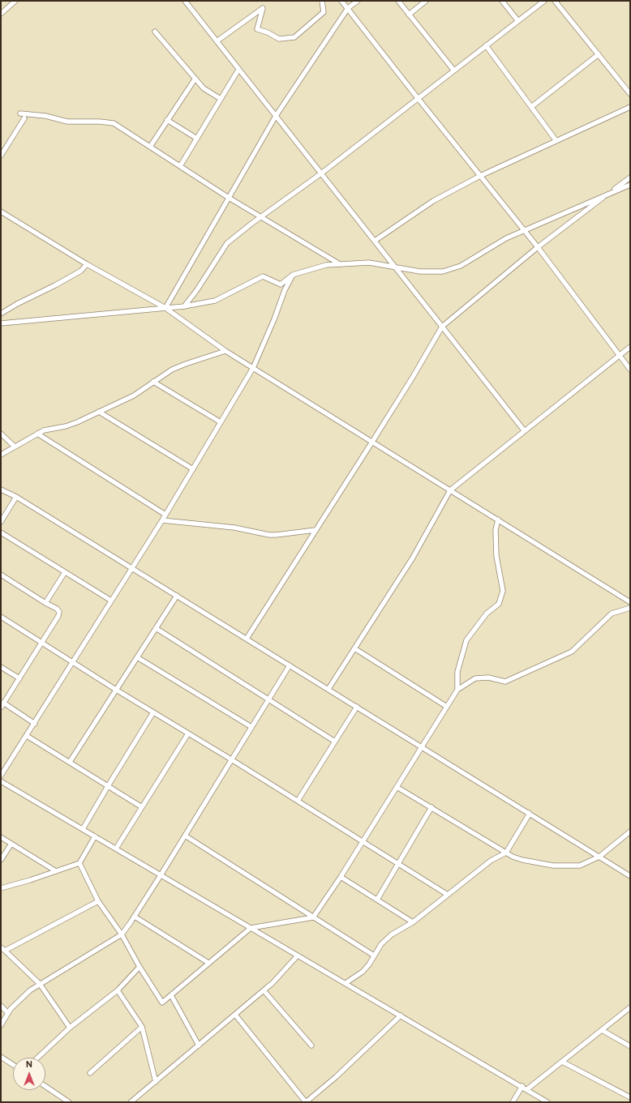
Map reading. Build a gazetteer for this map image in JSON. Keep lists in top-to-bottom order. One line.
{"north":"top"}
